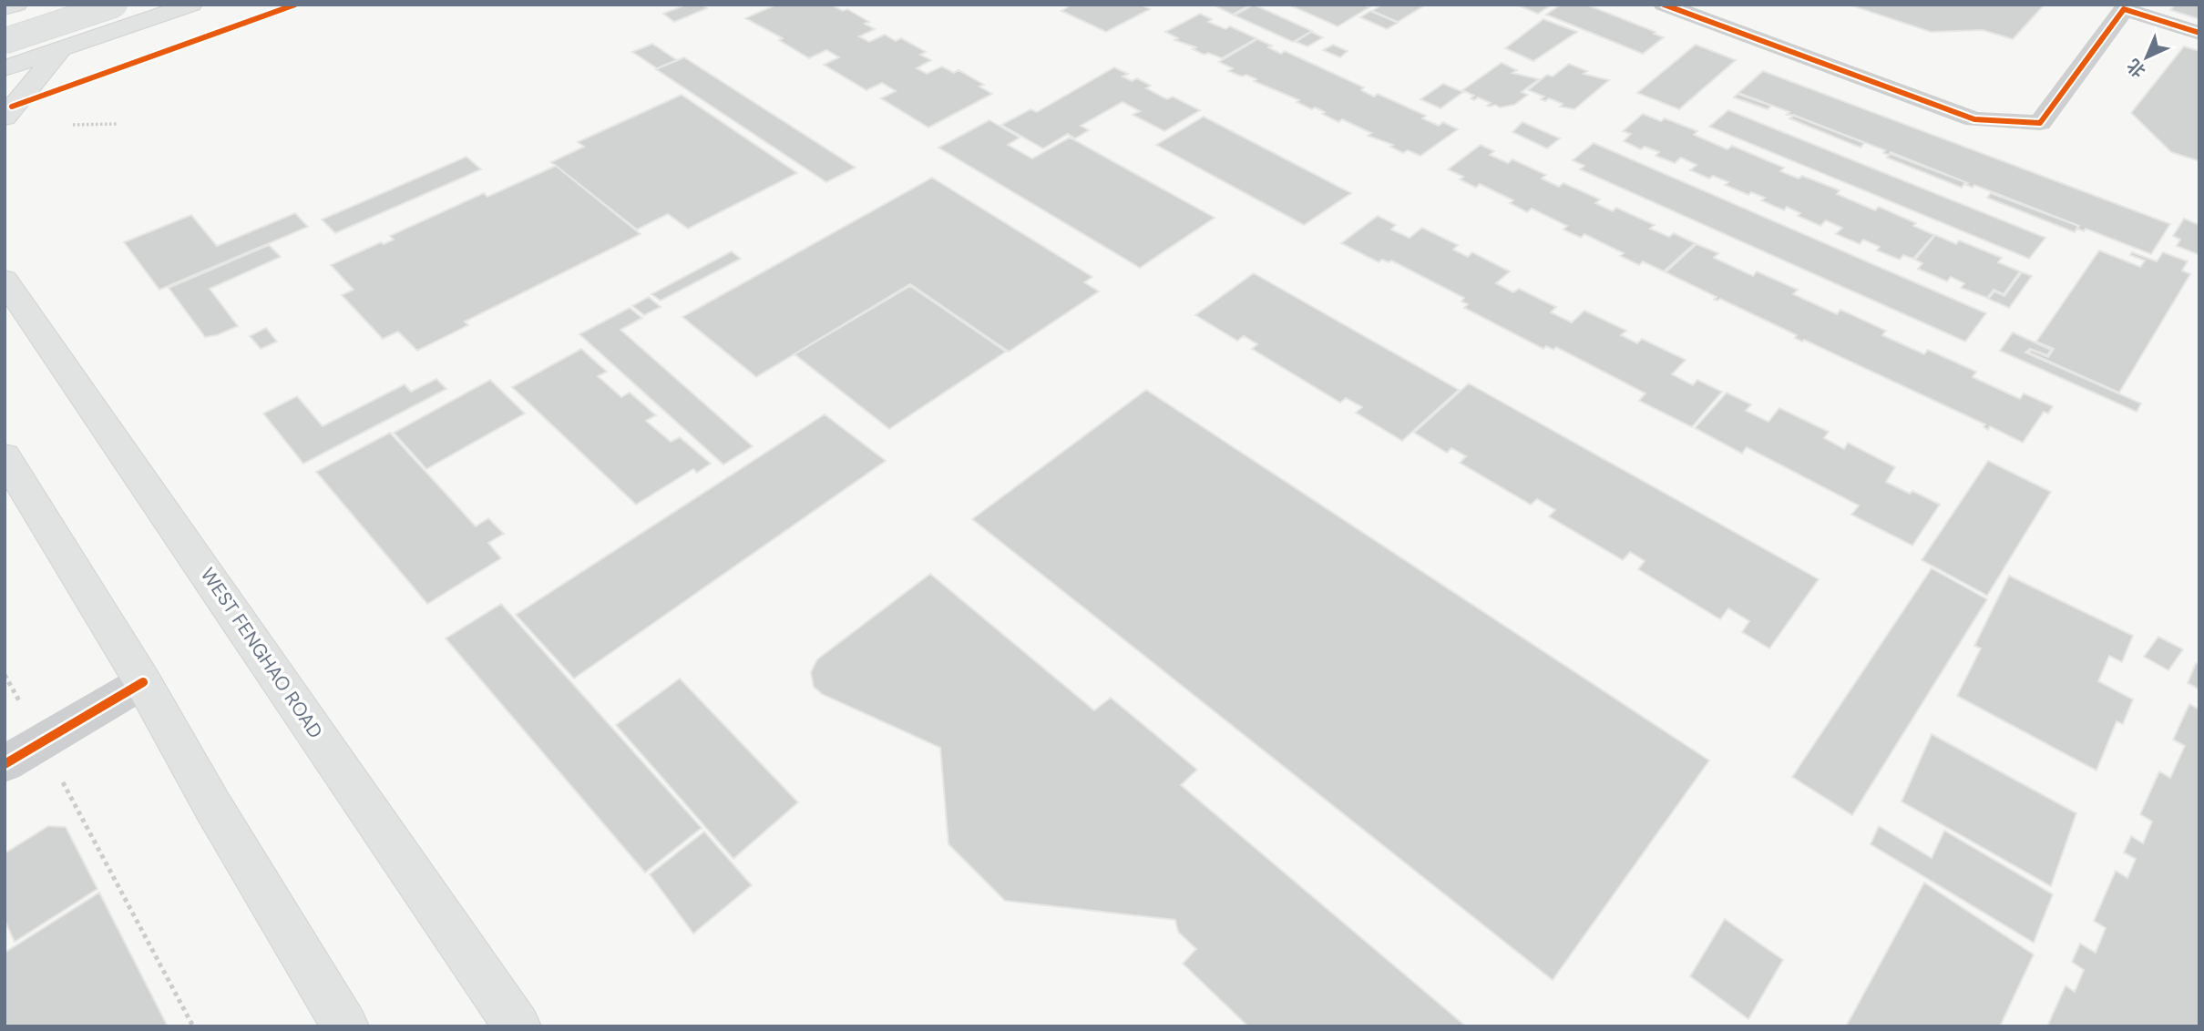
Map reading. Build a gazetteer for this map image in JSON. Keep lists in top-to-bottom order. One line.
{"streets":{"main road":["WEST FENGHAO ROAD"]},"north":"bottom left"}
